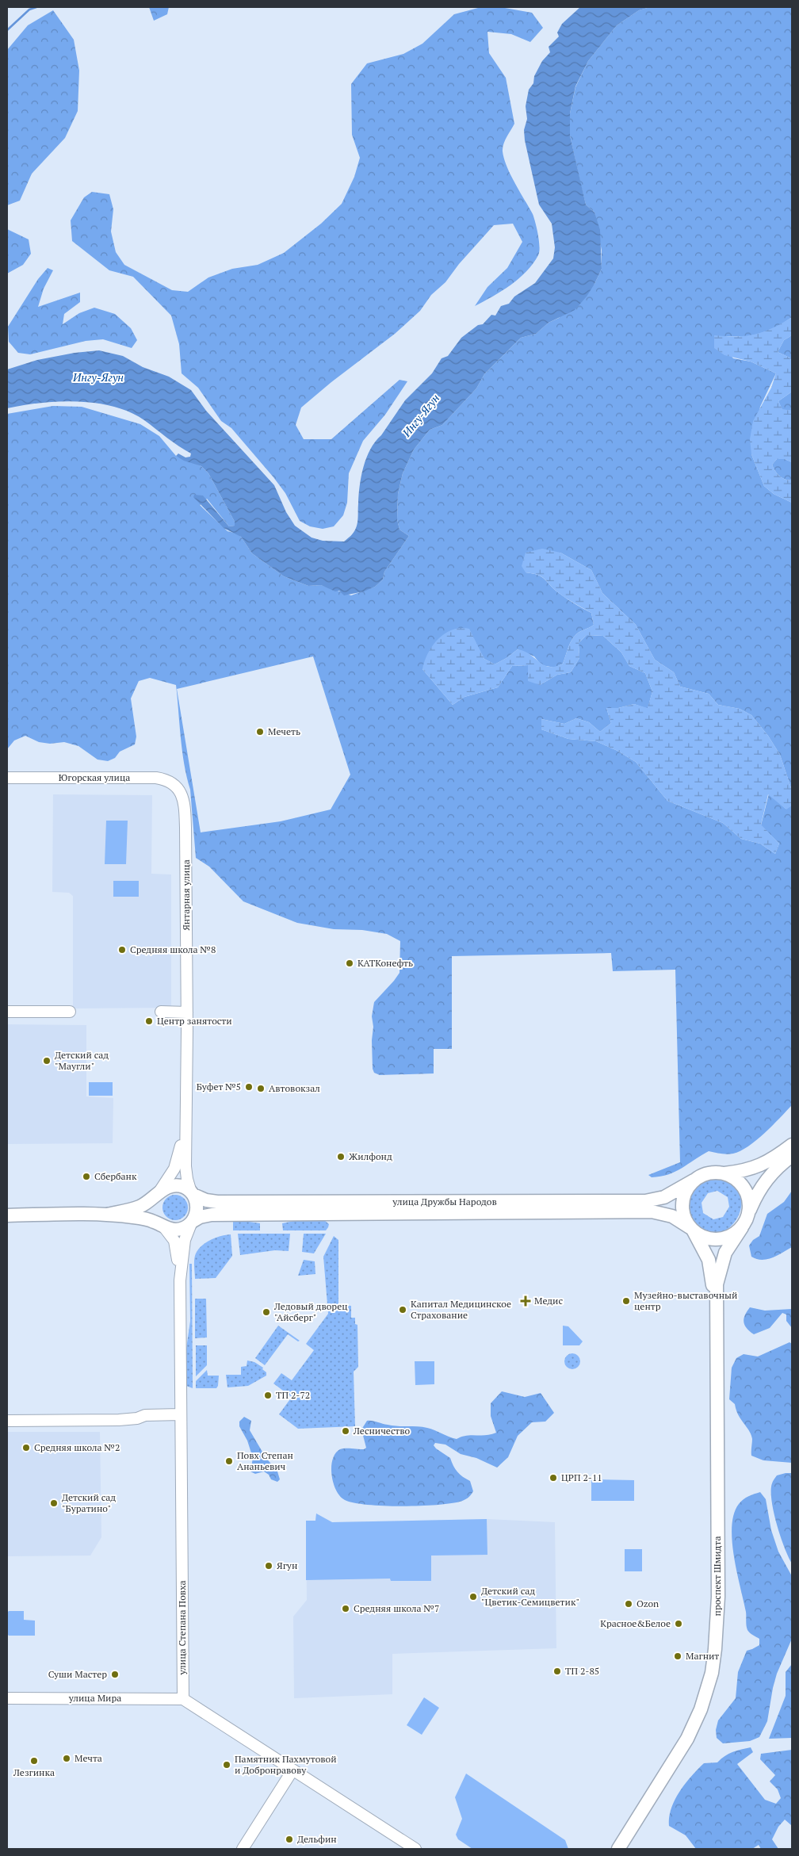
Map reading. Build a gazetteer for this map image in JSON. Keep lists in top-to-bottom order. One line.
{"streets":{"main road":["улица Дружбы Народов","проспект Шмидта"],"street":["Югорская улица","Янтарная улица","улица Степана Повха","улица Мира"]},"crossings":[["Югорская улица","Янтарная улица"],["улица Дружбы Народов","проспект Шмидта"],["улица Степана Повха","улица Мира"]],"water":["Ингу-Ягун"],"places":{"other":["Мечеть","Средняя школа №8","КАТКонефть","Центр занятости","Детский сад \"Маугли\"","Буфет №5","Автовокзал","Жилфонд","Сбербанк","Музейно-выставочный центр","Капитал Медицинское Страхование","Ледовый дворец \"Айсберг\"","ТП 2-72","Лесничество","Средняя школа №2","Повх Степан Ананьевич","ЦРП 2-11","Детский сад \"Буратино\"","Ягун","Детский сад \"Цветик-Семицветик\"","Ozon","Средняя школа №7","Красное&Белое","Магнит","ТП 2-85","Суши Мастер","Мечта","Лезгинка","Памятник Пахмутовой и Добронравову","Дельфин"],"health":["Медис"]}}
